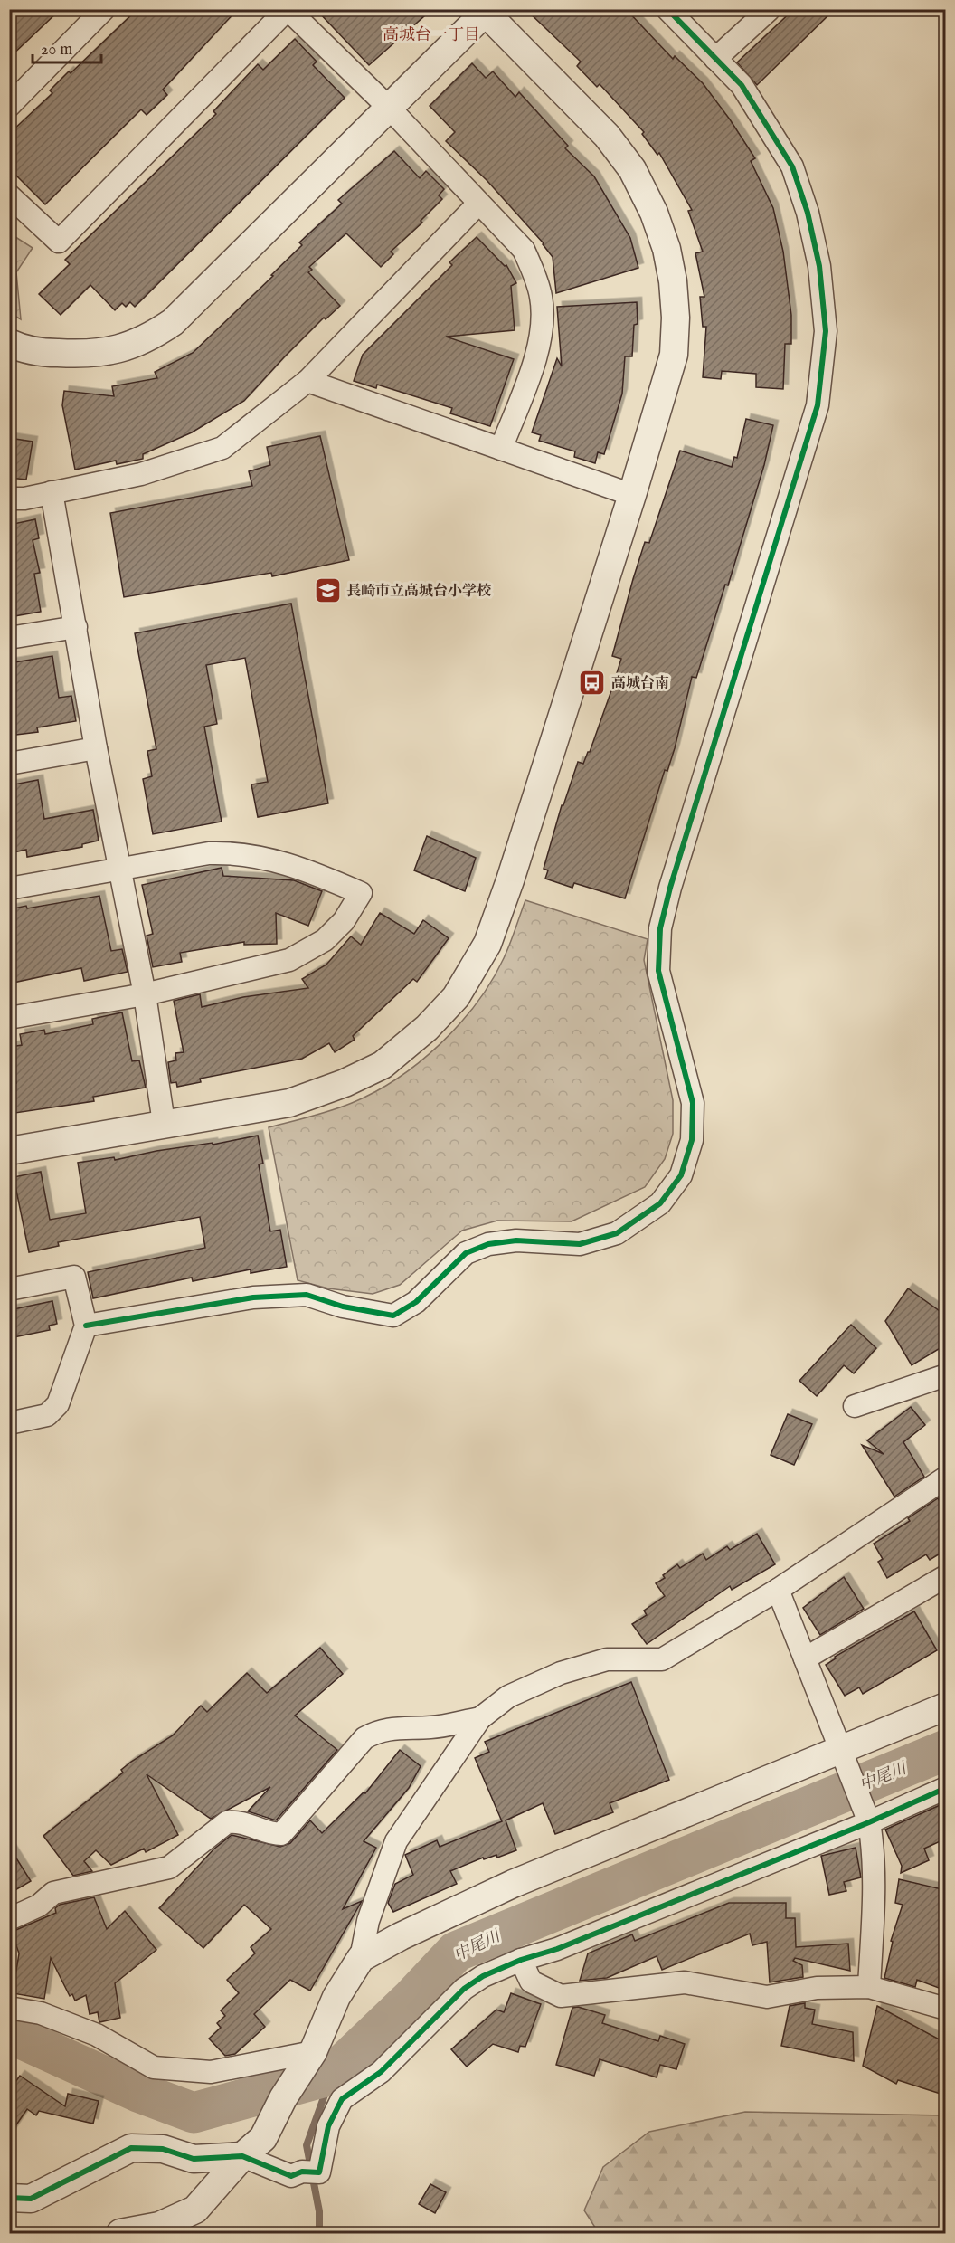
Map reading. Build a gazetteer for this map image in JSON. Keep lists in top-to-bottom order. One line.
{"districts":["高城台一丁目"],"water":["中尾川"],"places":{"school or university":["長崎市立高城台小学校"],"bus stop":["高城台南"]},"scale_bar":"20 m"}
